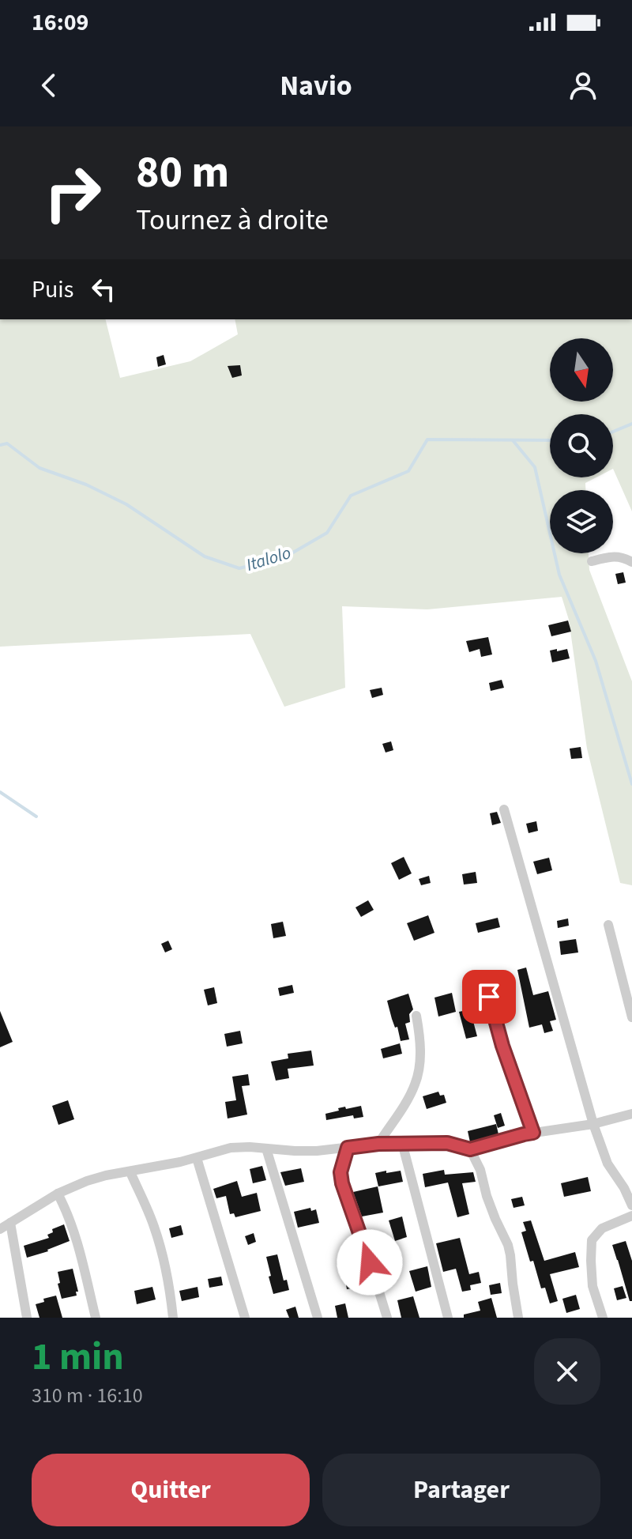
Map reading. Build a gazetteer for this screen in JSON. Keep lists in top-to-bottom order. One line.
{"water":["Italolo"],"north":"bottom","page":{"status":"16:09","header":"Navio","turn":["80 m","Tournez à droite"],"then":"Puis","heading":["1 min","310 m · 16:10"],"buttons":["Quitter","Partager"]}}
